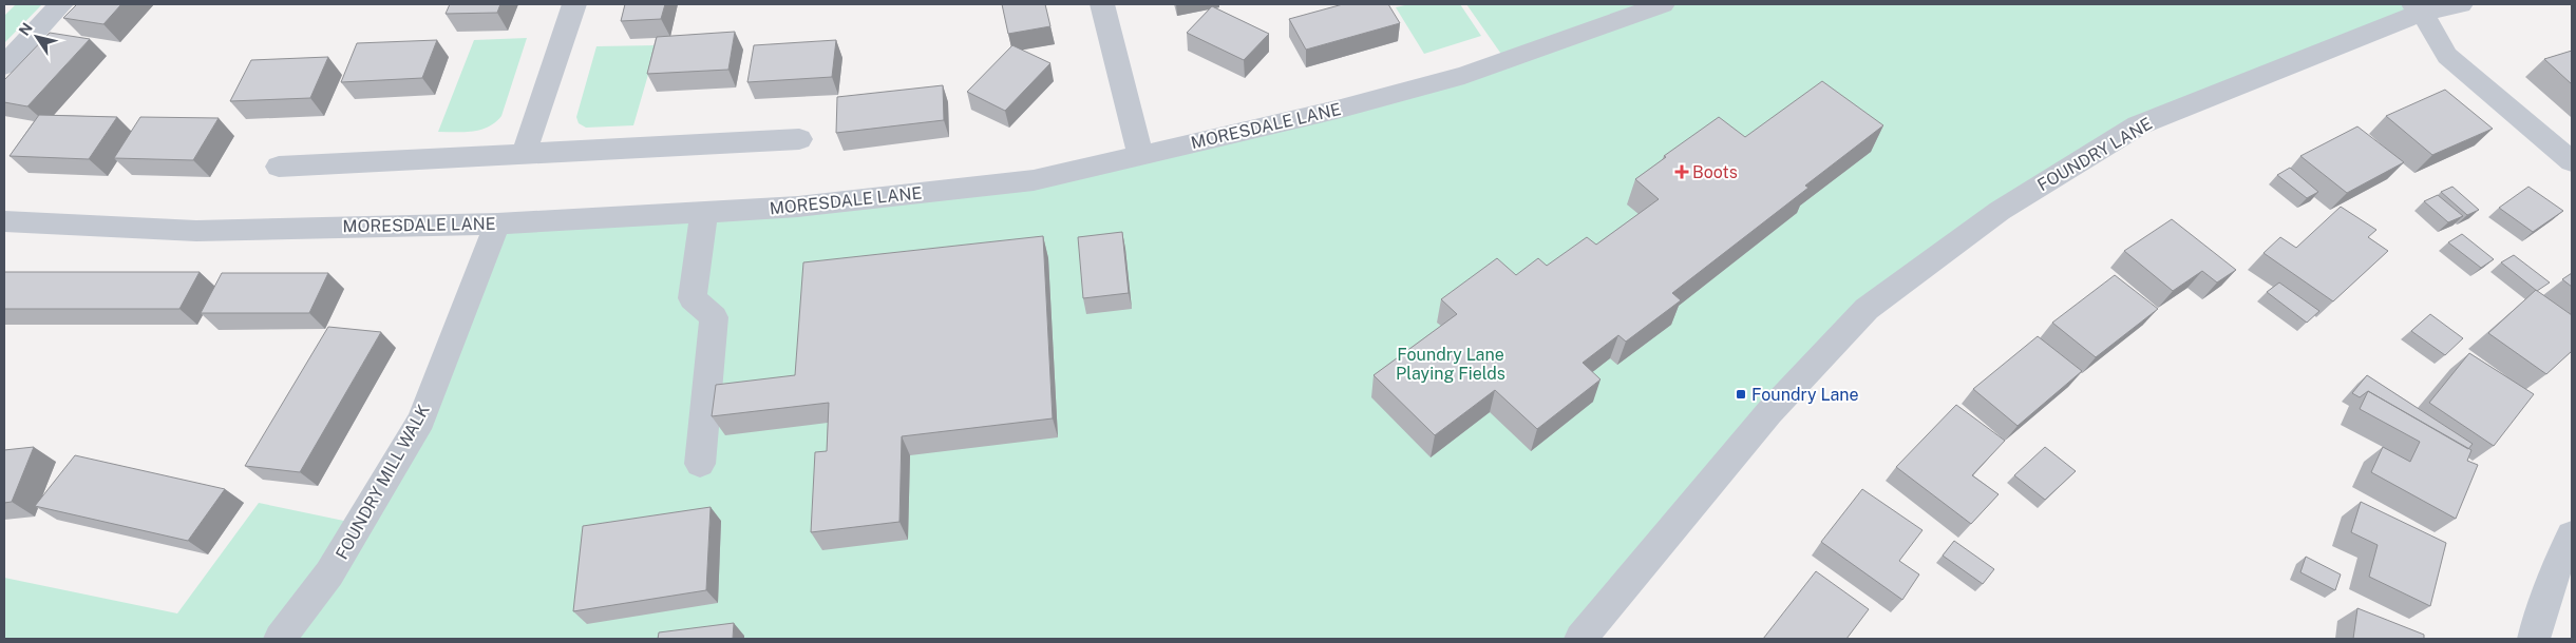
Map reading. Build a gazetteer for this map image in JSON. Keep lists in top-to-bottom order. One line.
{"streets":{"street":["MORESDALE LANE","FOUNDRY LANE","FOUNDRY MILL WALK"]},"crossings":[["MORESDALE LANE","FOUNDRY MILL WALK"]],"parks":["Foundry Lane Playing Fields"],"places":{"health":["Boots"],"transit":["Foundry Lane"]},"north":"top left"}
